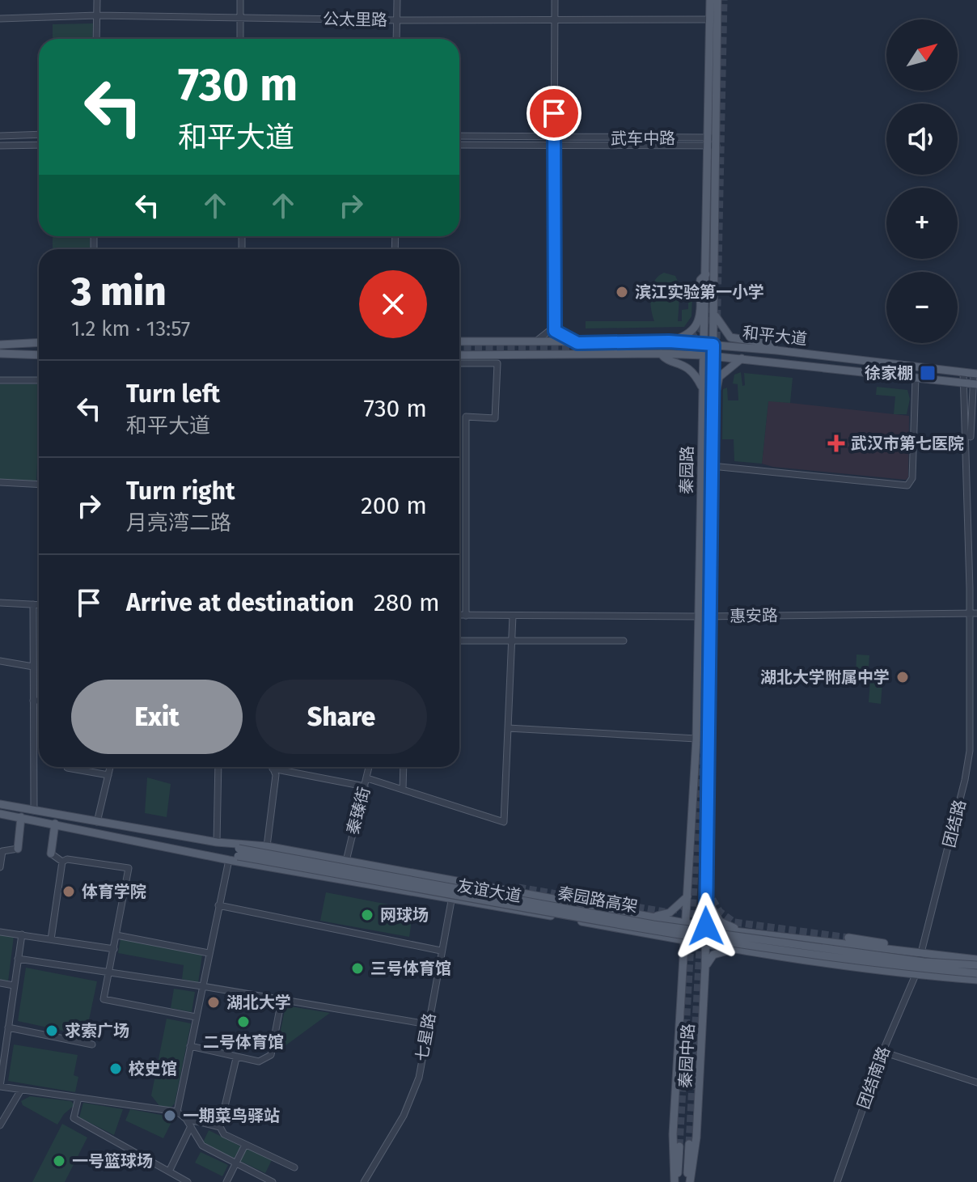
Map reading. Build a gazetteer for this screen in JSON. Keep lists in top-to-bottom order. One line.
{"streets":{"main road":["和平大道","秦园路","友谊大道","秦园路高架","秦园中路"],"street":["公太里路","武车中路","惠安路","秦臻街","团结路","七星路","团结南路"]},"crossings":[["公太里路","秦园路"],["武车中路","秦园路"],["和平大道","秦园路"],["和平大道","团结路"],["秦园路","惠安路"],["秦园路","友谊大道"],["秦园路","秦园中路"],["惠安路","团结路"],["秦臻街","友谊大道"],["团结路","友谊大道"],["团结路","团结南路"],["友谊大道","秦园路高架"],["友谊大道","七星路"],["友谊大道","秦园中路"],["友谊大道","团结南路"]],"places":{"other":["滨江实验第一小学","湖北大学附属中学","体育学院","网球场","三号体育馆","湖北大学","二号体育馆","求索广场","校史馆","一期菜鸟驿站","一号篮球场"],"transit":["徐家棚"],"health":["武汉市第七医院"]},"north":"top right","page":{"map_buttons":["+","−"],"turn":["730 m","和平大道"],"heading":["3 min","1.2 km · 13:57"],"list":[{"name":"Turn left","note":"和平大道","value":"730 m"},{"name":"Turn right","note":"月亮湾二路","value":"200 m"},{"name":"Arrive at destination","value":"280 m"}],"buttons":["Exit","Share"]}}
